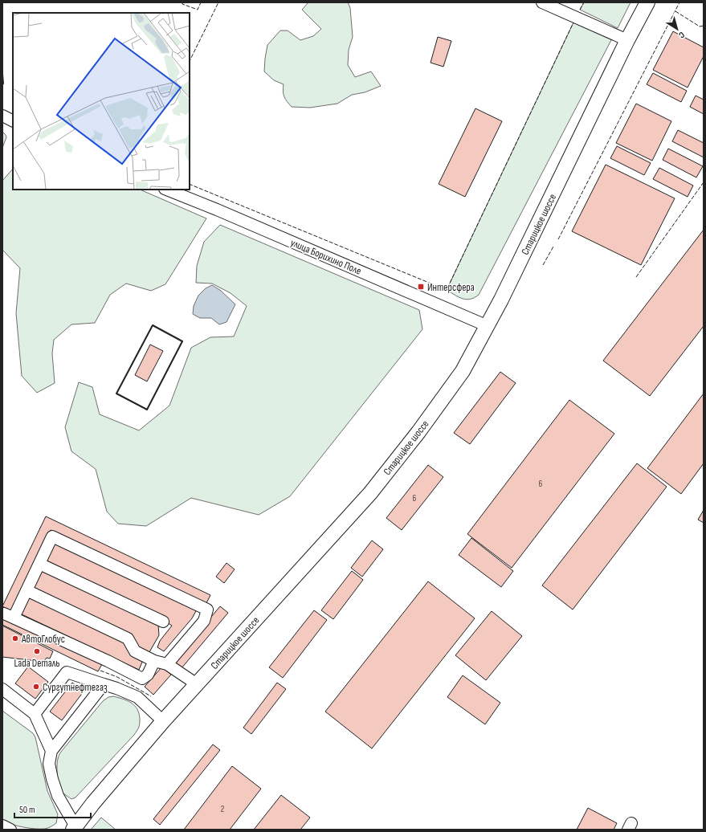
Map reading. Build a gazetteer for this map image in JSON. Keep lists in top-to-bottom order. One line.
{"streets":{"main road":["Старицкое шоссе"],"street":["улица Борихино Поле"]},"crossings":[["Старицкое шоссе","улица Борихино Поле"]],"places":{"transit":["Интерсфера"],"other":["АвтоГлобус","Lada Dеталь","Сургутнефтегаз"]},"house_numbers":["6","6","2"],"scale_bar":"50 m","north":"bottom right"}
